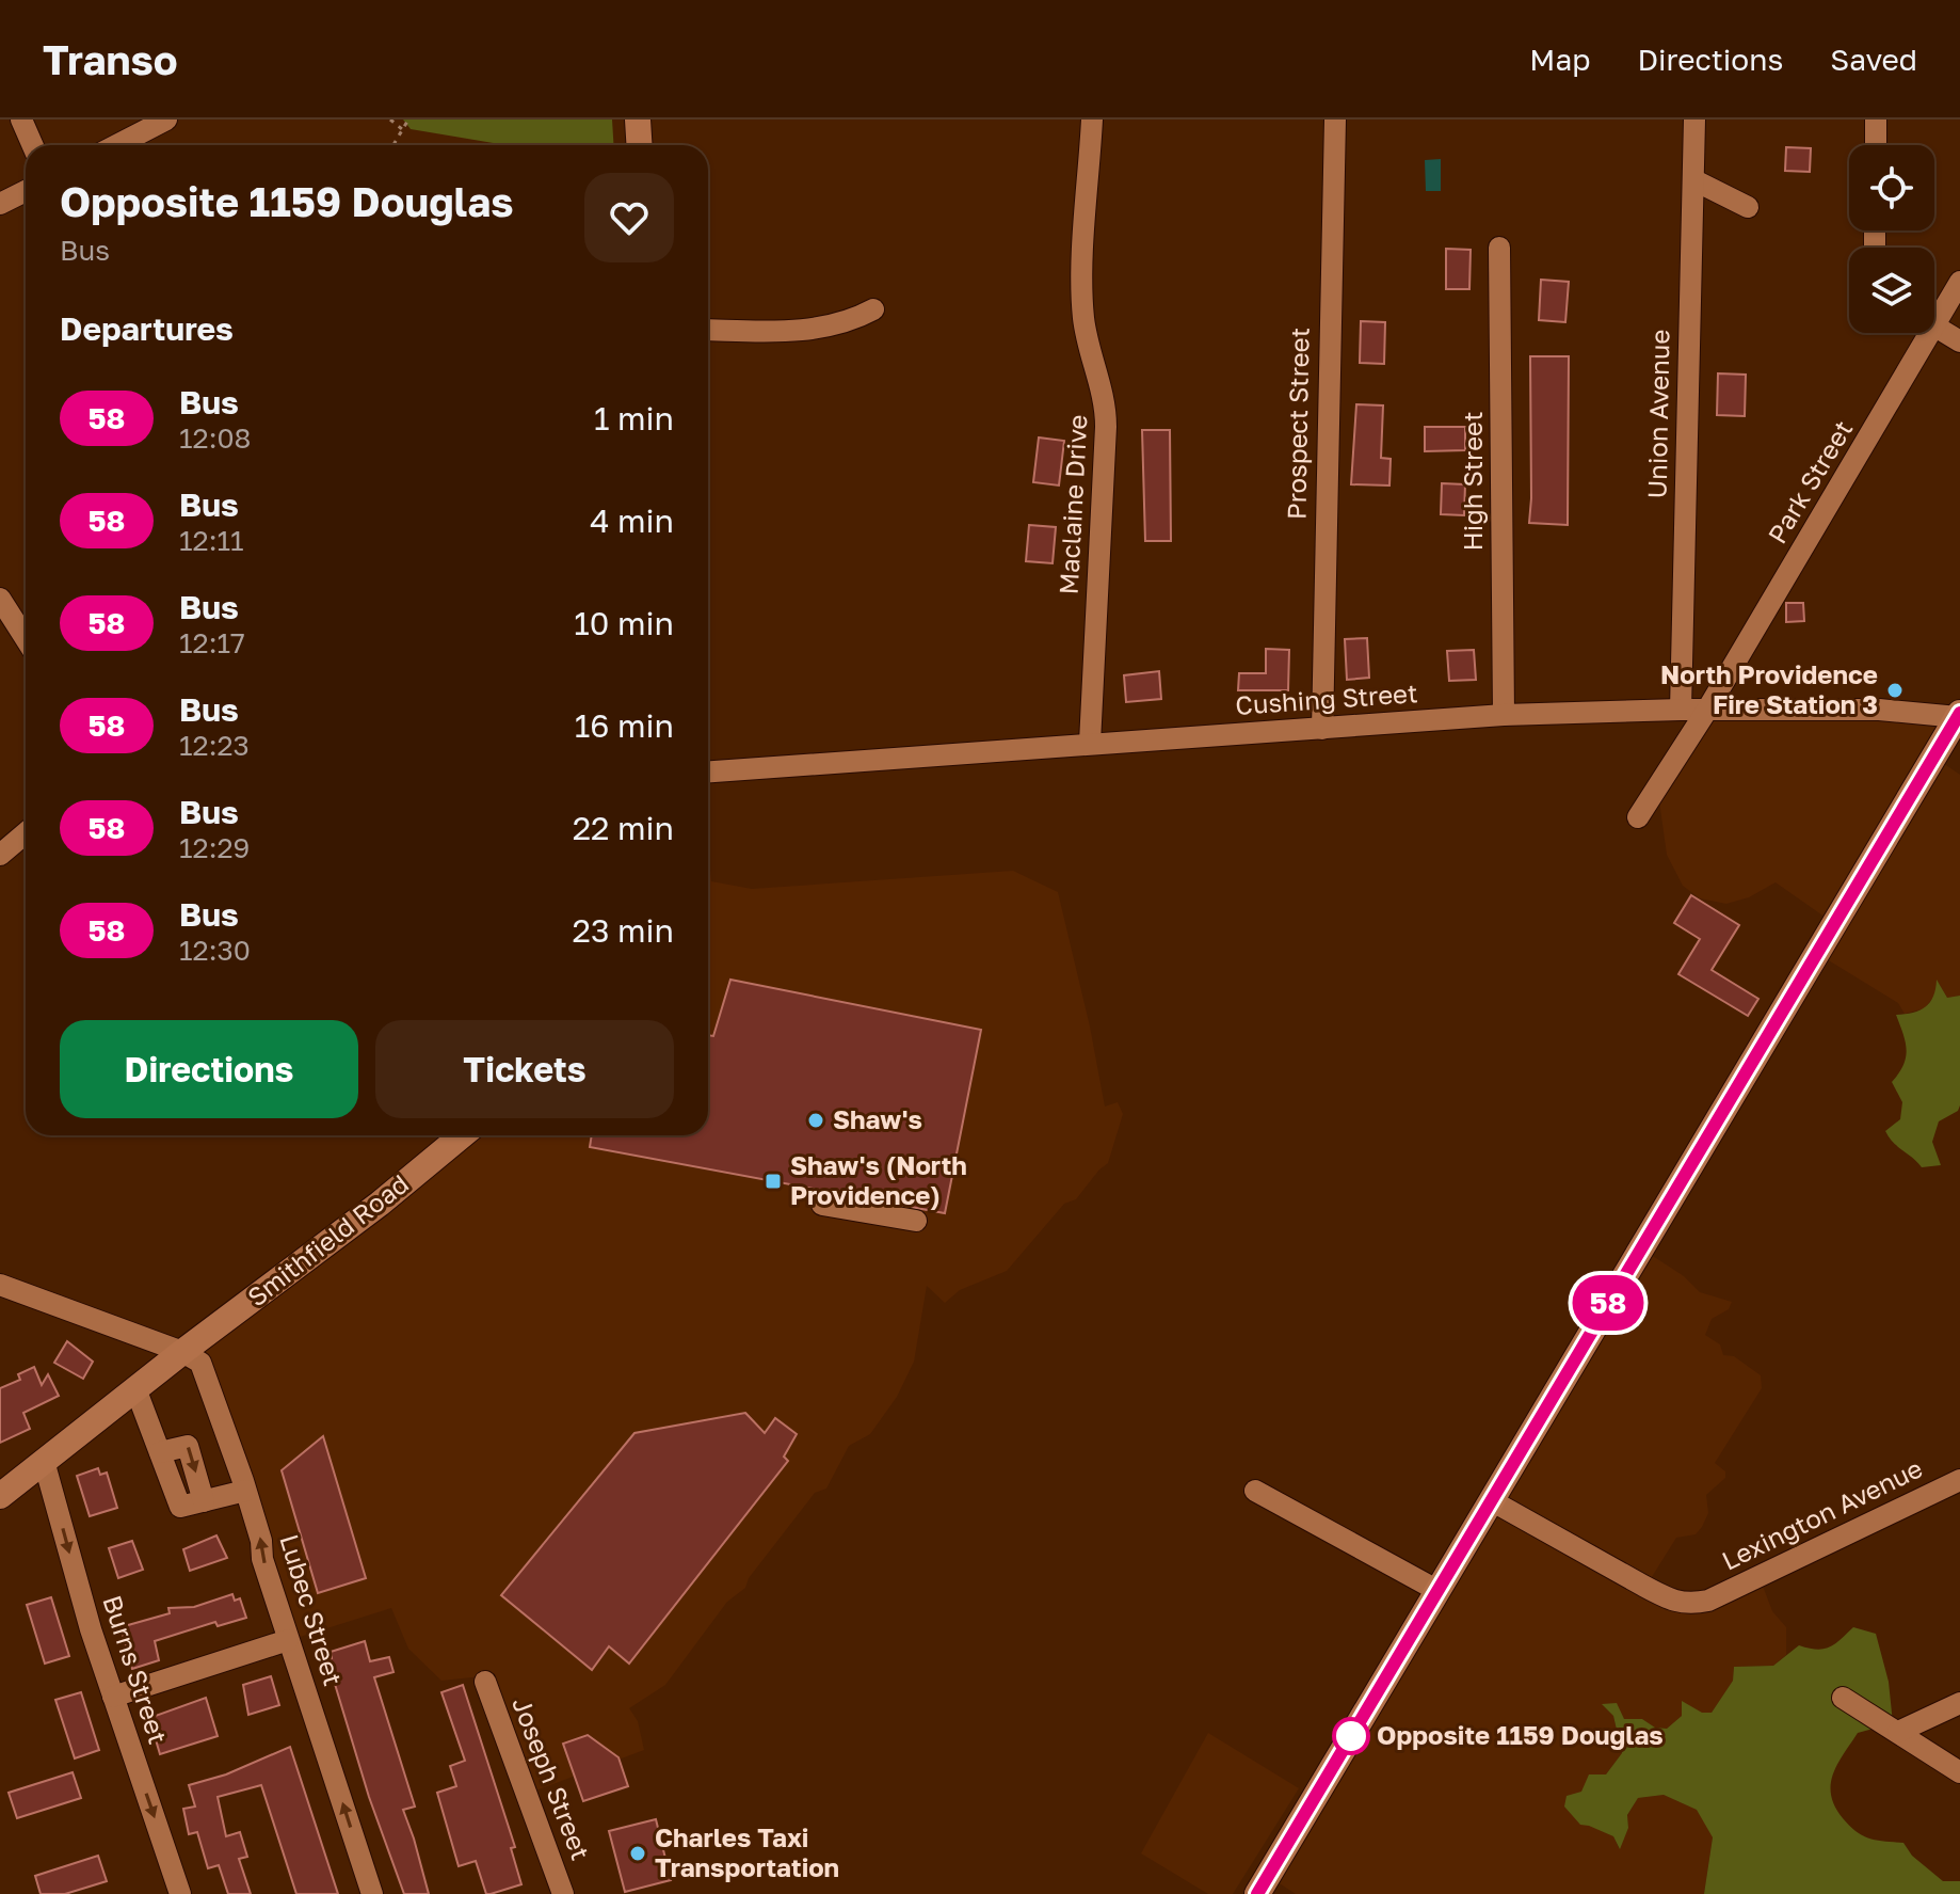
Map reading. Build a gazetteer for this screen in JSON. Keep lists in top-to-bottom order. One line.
{"streets":{"main road":["Smithfield Road"],"street":["Union Avenue","Prospect Street","High Street","Park Street","Maclaine Drive","Cushing Street","Lexington Avenue","Lubec Street","Burns Street","Joseph Street"]},"crossings":[["Union Avenue","Cushing Street"],["Prospect Street","Cushing Street"],["High Street","Cushing Street"],["Park Street","Cushing Street"],["Maclaine Drive","Cushing Street"],["Smithfield Road","Lubec Street"],["Smithfield Road","Burns Street"]],"one_way":["Lubec Street","Burns Street"],"places":{"other":["North Providence Fire Station 3","Shaw's","Opposite 1159 Douglas","Charles Taxi Transportation"],"transit":["Shaw's (North Providence)"]},"lines":["bus line 58"],"page":{"header":"Transo","nav":["Map","Directions","Saved"],"on_map":"58","heading":[["Opposite 1159 Douglas","Bus"],"Departures"],"list":[{"mark":"58","name":"Bus","note":"12:08","value":"1 min"},{"mark":"58","name":"Bus","note":"12:11","value":"4 min"},{"mark":"58","name":"Bus","note":"12:17","value":"10 min"},{"mark":"58","name":"Bus","note":"12:23","value":"16 min"},{"mark":"58","name":"Bus","note":"12:29","value":"22 min"},{"mark":"58","name":"Bus","note":"12:30","value":"23 min"}],"buttons":["Directions","Tickets"]}}
